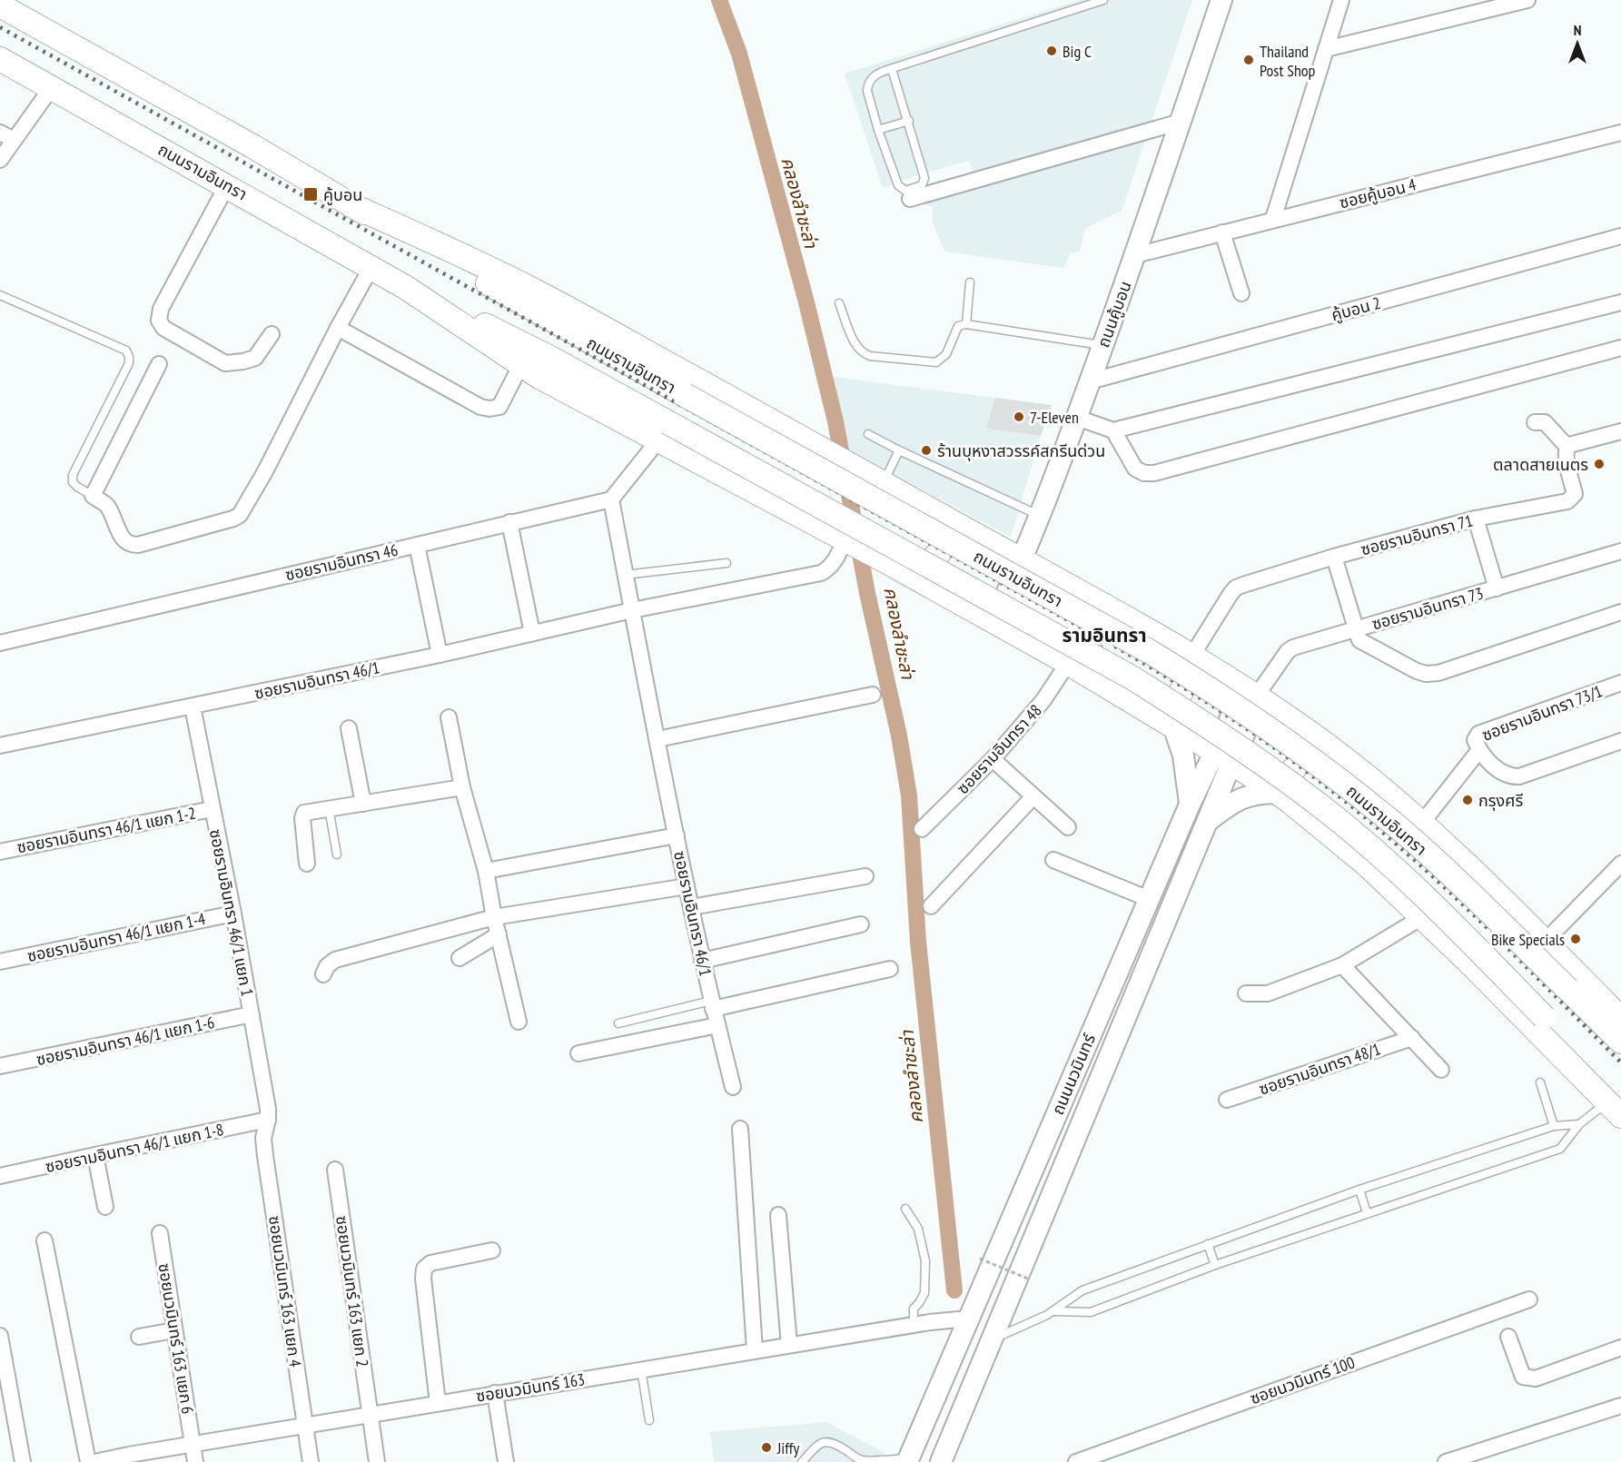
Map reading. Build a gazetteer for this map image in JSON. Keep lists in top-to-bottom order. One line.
{"streets":{"main road":["ถนนรามอินทรา","ถนนคู้บอน","ถนนนวมินทร์"],"street":["ซอยคู้บอน 4","คู้บอน 2","ซอยรามอินทรา 71","ซอยรามอินทรา 46","ซอยรามอินทรา 73","ซอยรามอินทรา 46/1","ซอยรามอินทรา 73/1","ซอยรามอินทรา 48","ซอยรามอินทรา 46/1 แยก 1-2","ซอยรามอินทรา 46/1 แยก 1","ซอยรามอินทรา 46/1 แยก 1-4","ซอยรามอินทรา 46/1 แยก 1-6","ซอยรามอินทรา 48/1","ซอยรามอินทรา 46/1 แยก 1-8","ซอยนวมินทร์ 163 แยก 4","ซอยนวมินทร์ 163 แยก 2","ซอยนวมินทร์ 163 แยก 6","ซอยนวมินทร์ 100","ซอยนวมินทร์ 163"]},"crossings":[["ถนนรามอินทรา","ถนนคู้บอน"],["ถนนรามอินทรา","ซอยรามอินทรา 71"],["ถนนรามอินทรา","ซอยรามอินทรา 73"],["ถนนรามอินทรา","ซอยรามอินทรา 46/1"],["ถนนรามอินทรา","ซอยรามอินทรา 73/1"],["ถนนรามอินทรา","ซอยรามอินทรา 48"],["ถนนรามอินทรา","ถนนนวมินทร์"],["ซอยคู้บอน 4","ถนนคู้บอน"],["คู้บอน 2","ถนนคู้บอน"],["ซอยรามอินทรา 73","ถนนนวมินทร์"],["ซอยรามอินทรา 46/1","ซอยรามอินทรา 46/1 แยก 1"],["ซอยรามอินทรา 46/1 แยก 1-2","ซอยรามอินทรา 46/1 แยก 1"],["ซอยรามอินทรา 46/1 แยก 1","ซอยรามอินทรา 46/1 แยก 1-4"],["ซอยรามอินทรา 46/1 แยก 1","ซอยรามอินทรา 46/1 แยก 1-6"],["ซอยรามอินทรา 46/1 แยก 1","ซอยรามอินทรา 46/1 แยก 1-8"],["ซอยรามอินทรา 46/1 แยก 1","ซอยนวมินทร์ 163 แยก 4"],["ถนนนวมินทร์","ซอยนวมินทร์ 163"],["ซอยรามอินทรา 46/1 แยก 1-8","ซอยนวมินทร์ 163 แยก 4"],["ซอยนวมินทร์ 163 แยก 4","ซอยนวมินทร์ 163"],["ซอยนวมินทร์ 163 แยก 2","ซอยนวมินทร์ 163"],["ซอยนวมินทร์ 163 แยก 6","ซอยนวมินทร์ 163"]],"districts":["รามอินทรา"],"water":["คลองลำชะล่า"],"places":{"other":["Big C","Thailand Post Shop","7-Eleven","ร้านบุหงาสวรรค์สกรีนด่วน","ตลาดสายเนตร","กรุงศรี","Bike Specials","Jiffy"],"transit":["คู้บอน"]},"north":"top"}
